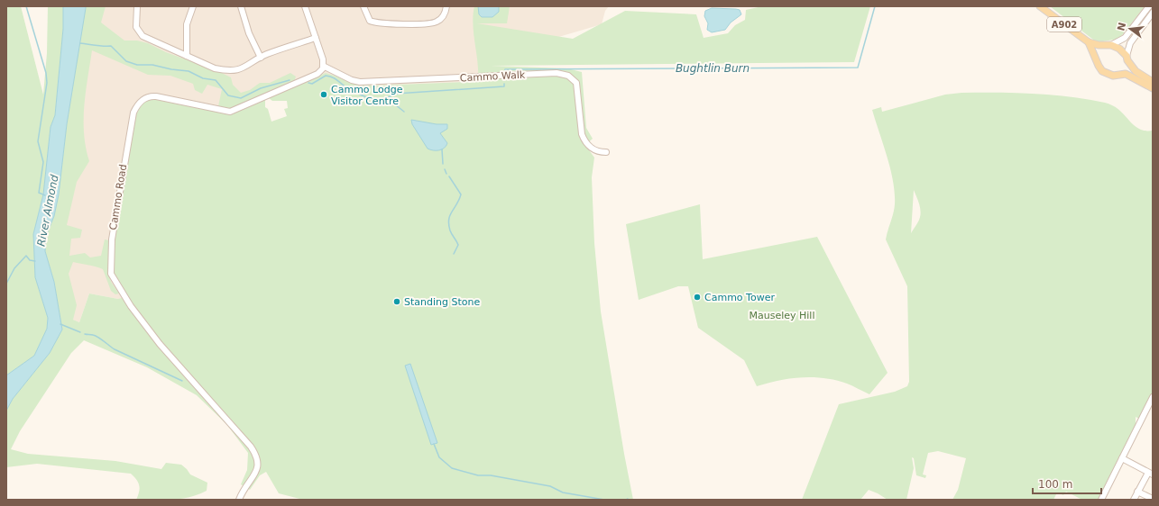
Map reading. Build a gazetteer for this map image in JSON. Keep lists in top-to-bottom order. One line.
{"streets":{"main road":["A902"],"street":["Cammo Walk","Cammo Road"]},"crossings":[["Cammo Walk","Cammo Road"]],"water":["Bughtlin Burn","River Almond"],"parks":["Mauseley Hill"],"places":["Cammo Lodge Visitor Centre","Cammo Tower","Standing Stone"],"scale_bar":"100 m","north":"left"}
